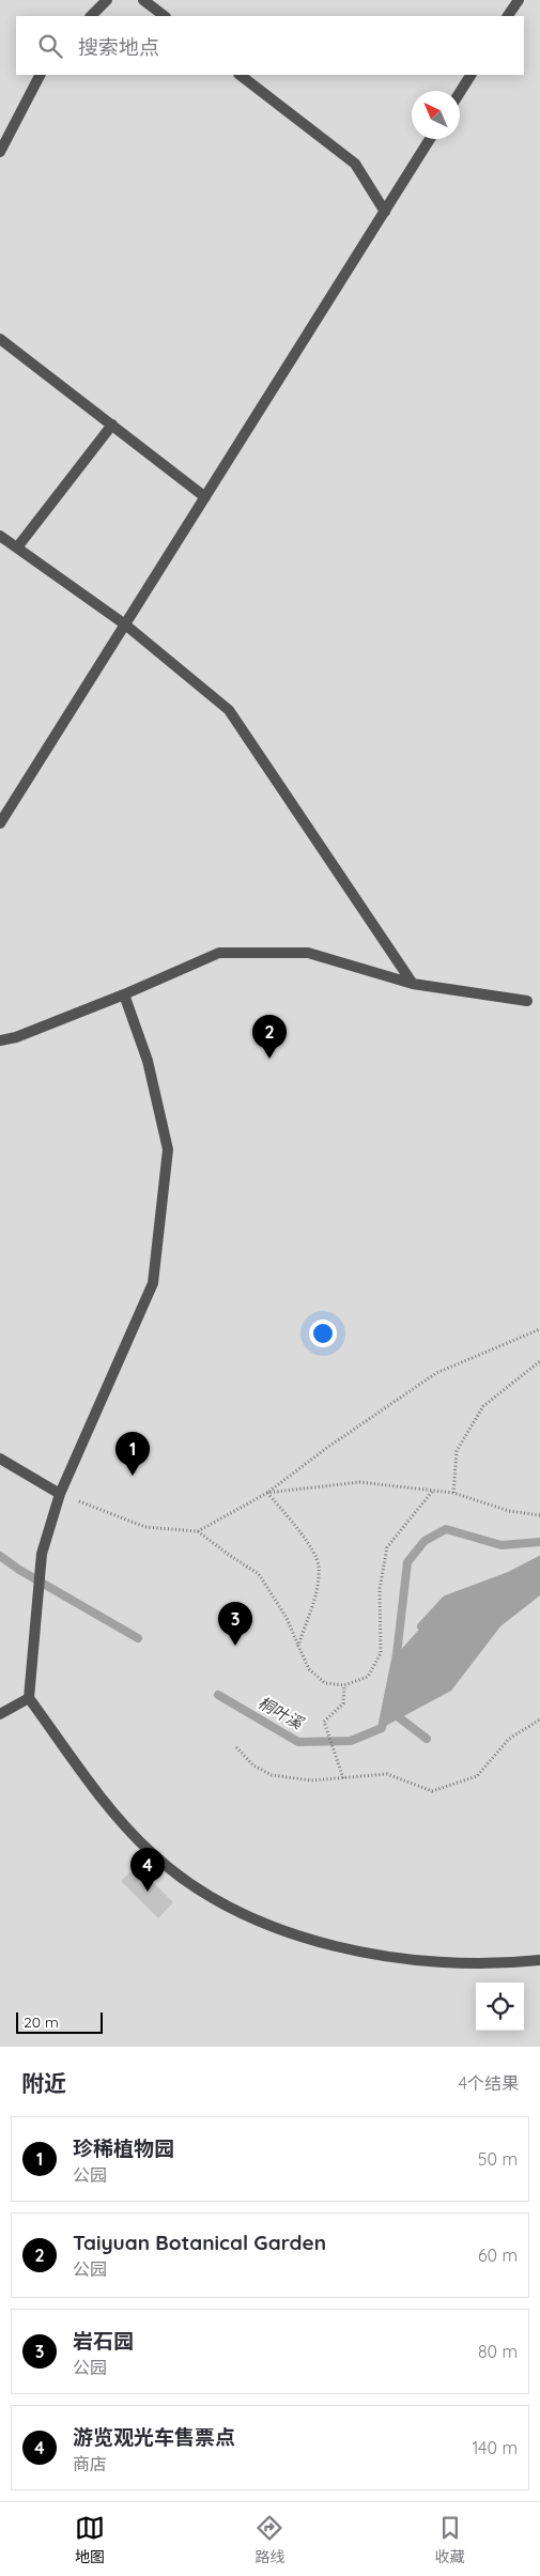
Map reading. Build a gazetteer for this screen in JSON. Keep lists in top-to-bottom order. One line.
{"water":["桐叶溪"],"scale_bar":"20 m","north":"top left","page":{"search":"搜索地点","pins":["2","1","3","4"],"scale":"20 m","heading":["附近","4个结果"],"list":[{"mark":"1","name":"珍稀植物园","note":"公园","value":"50 m"},{"mark":"2","name":"Taiyuan Botanical Garden","note":"公园","value":"60 m"},{"mark":"3","name":"岩石园","note":"公园","value":"80 m"},{"mark":"4","name":"游览观光车售票点","note":"商店","value":"140 m"}],"nav":["地图","路线","收藏"]}}
